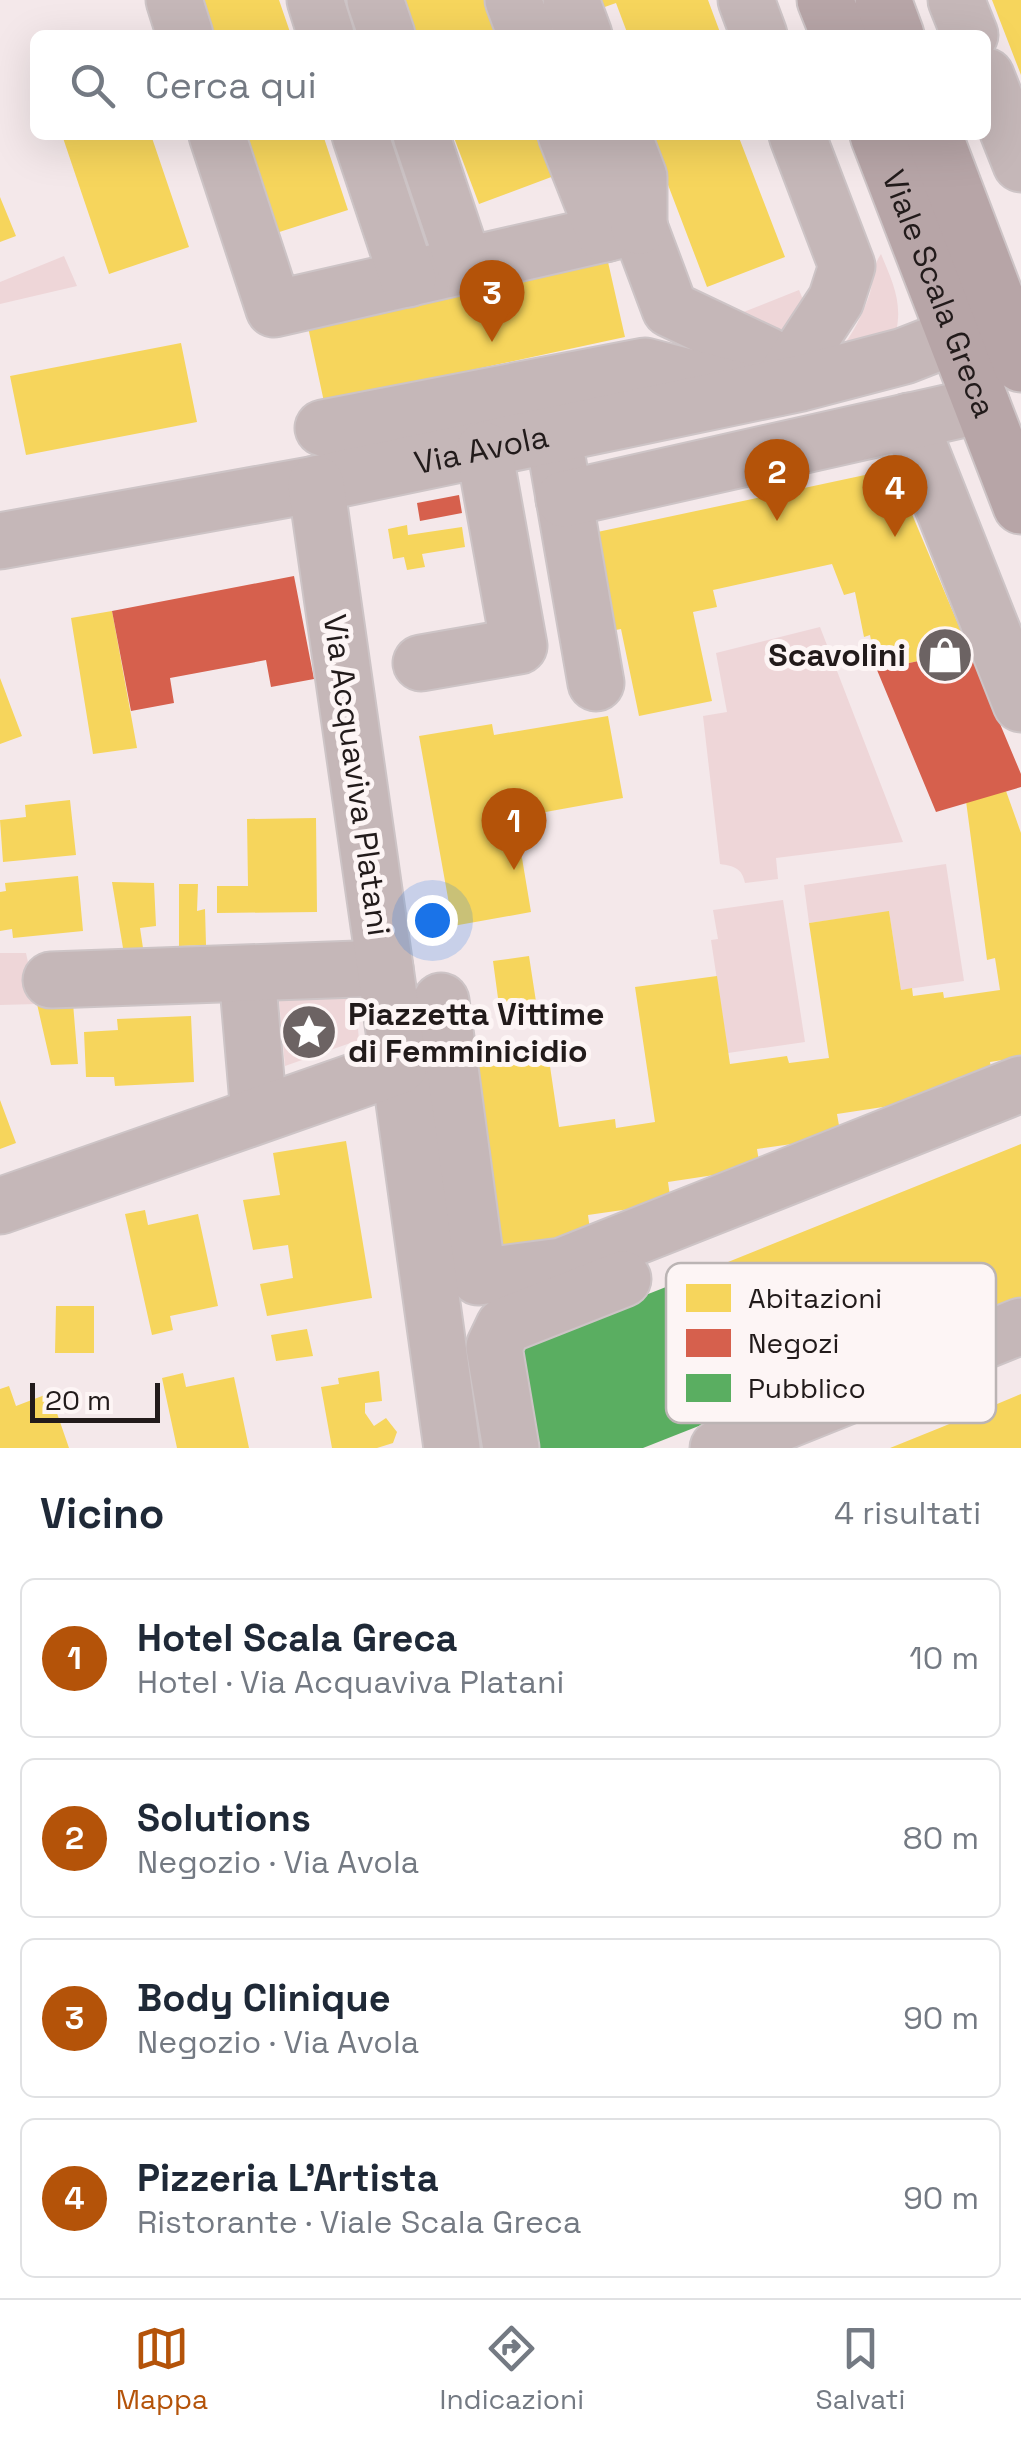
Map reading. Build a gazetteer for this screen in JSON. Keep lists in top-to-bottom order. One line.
{"streets":{"main road":["Viale Scala Greca"],"street":["Via Avola","Via Acquaviva Platani"]},"crossings":[["Viale Scala Greca","Via Avola"],["Via Avola","Via Acquaviva Platani"]],"places":{"shop":["Scavolini"],"place":["Piazzetta Vittime di Femminicidio"]},"legend":["Abitazioni","Negozi","Pubblico"],"scale_bar":"20 m","page":{"search":"Cerca qui","pins":["3","2","4","1"],"scale":"20 m","heading":["Vicino","4 risultati"],"list":[{"mark":"1","name":"Hotel Scala Greca","note":"Hotel · Via Acquaviva Platani","value":"10 m"},{"mark":"2","name":"Solutions","note":"Negozio · Via Avola","value":"80 m"},{"mark":"3","name":"Body Clinique","note":"Negozio · Via Avola","value":"90 m"},{"mark":"4","name":"Pizzeria L'Artista","note":"Ristorante · Viale Scala Greca","value":"90 m"}],"nav":["Mappa","Indicazioni","Salvati"]}}
